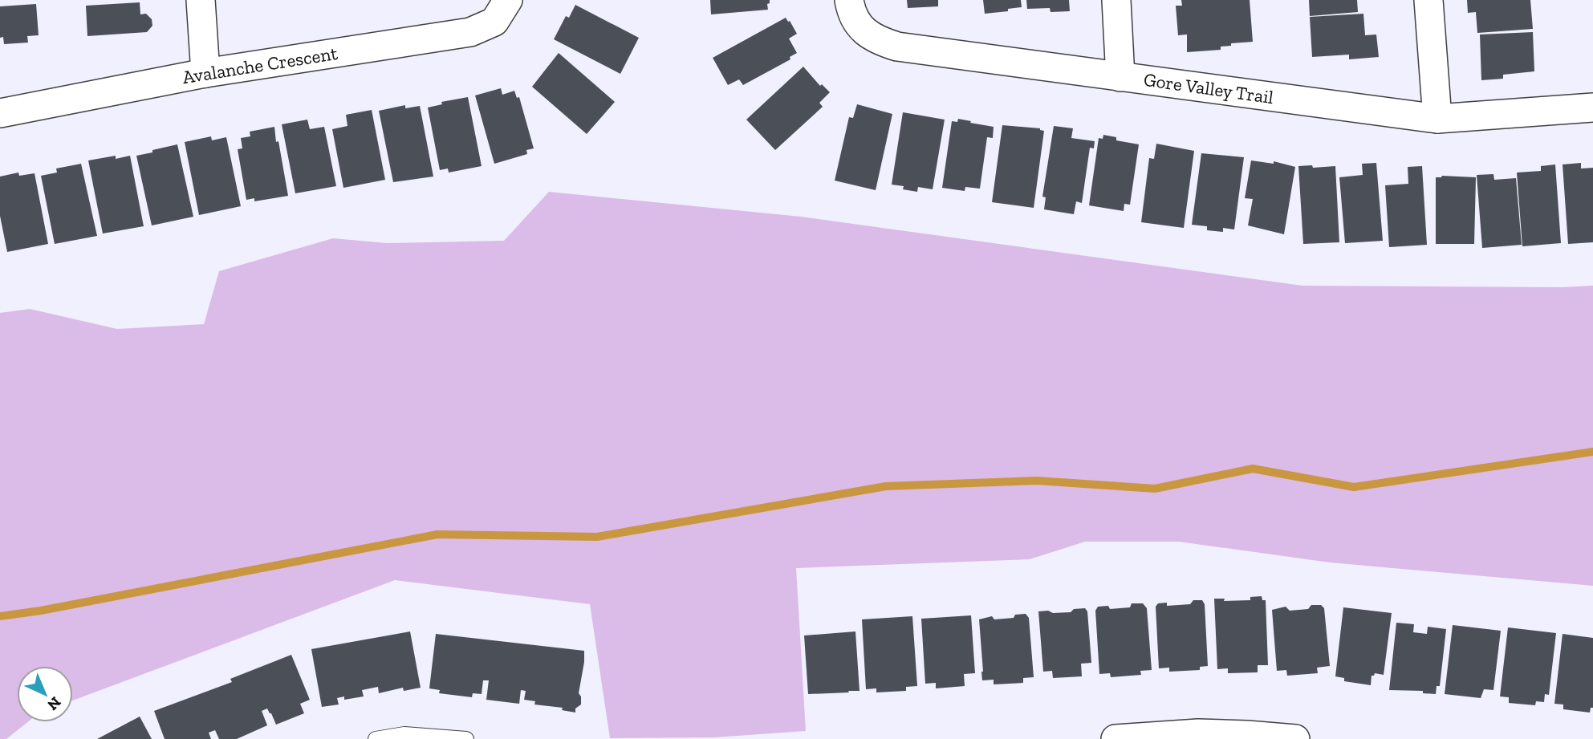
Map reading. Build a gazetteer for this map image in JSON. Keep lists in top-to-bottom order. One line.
{"streets":{"street":["Avalanche Crescent","Gore Valley Trail"]},"north":"bottom right"}
